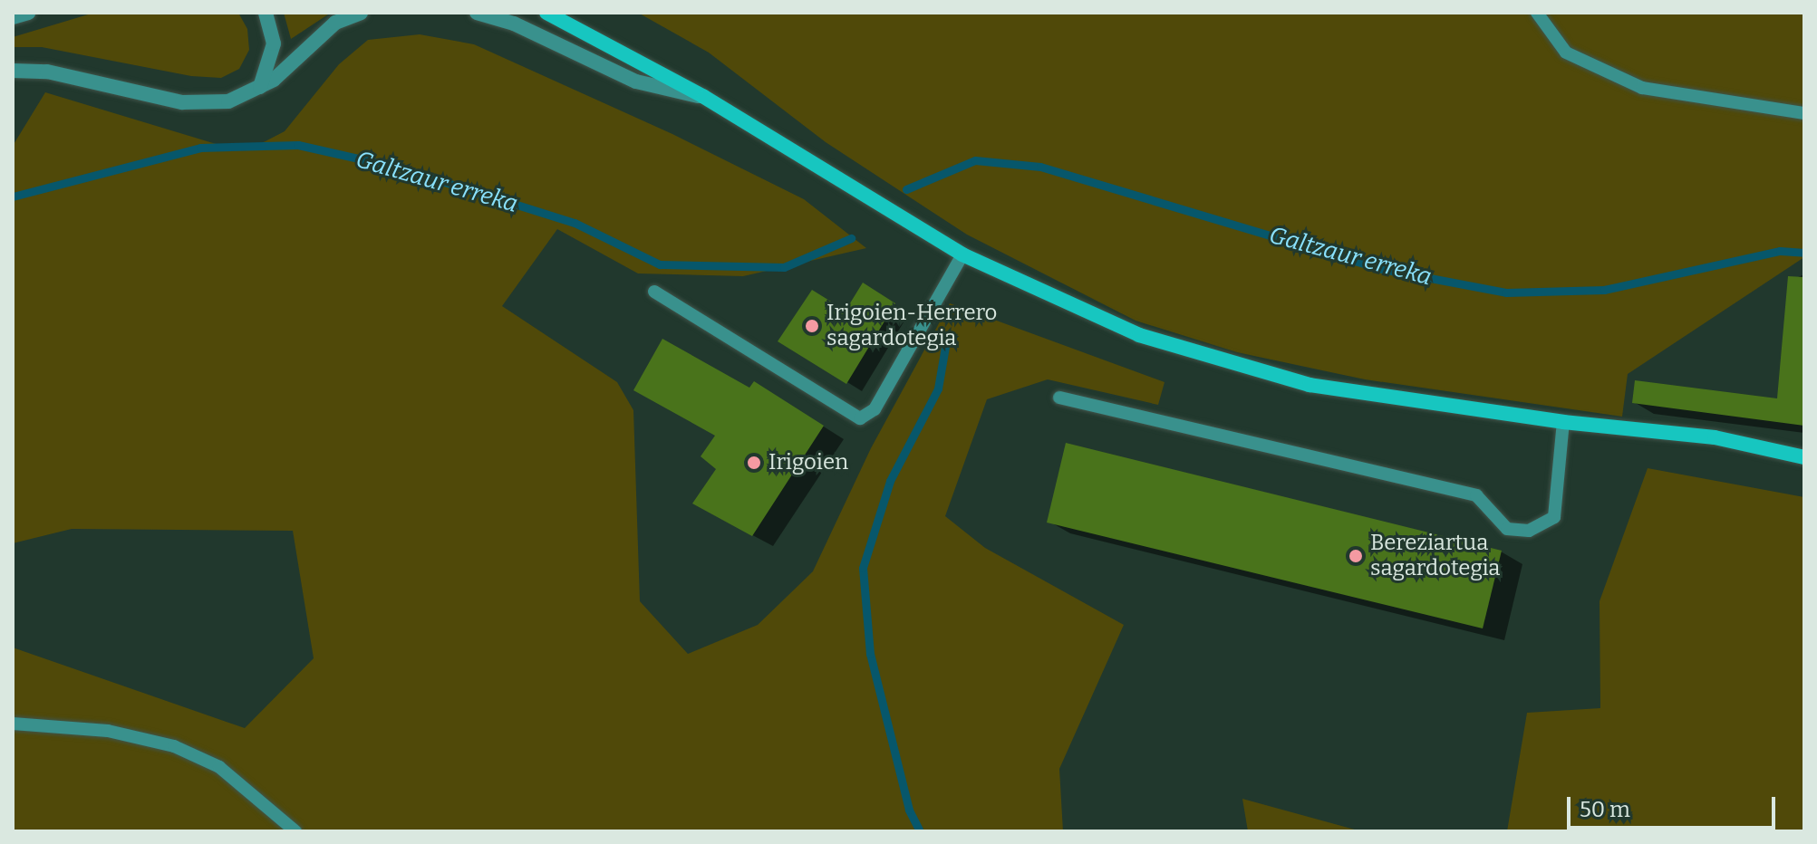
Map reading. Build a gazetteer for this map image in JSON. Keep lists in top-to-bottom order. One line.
{"water":["Galtzaur erreka"],"places":["Irigoien-Herrero sagardotegia","Irigoien","Bereziartua sagardotegia"],"scale_bar":"50 m"}
